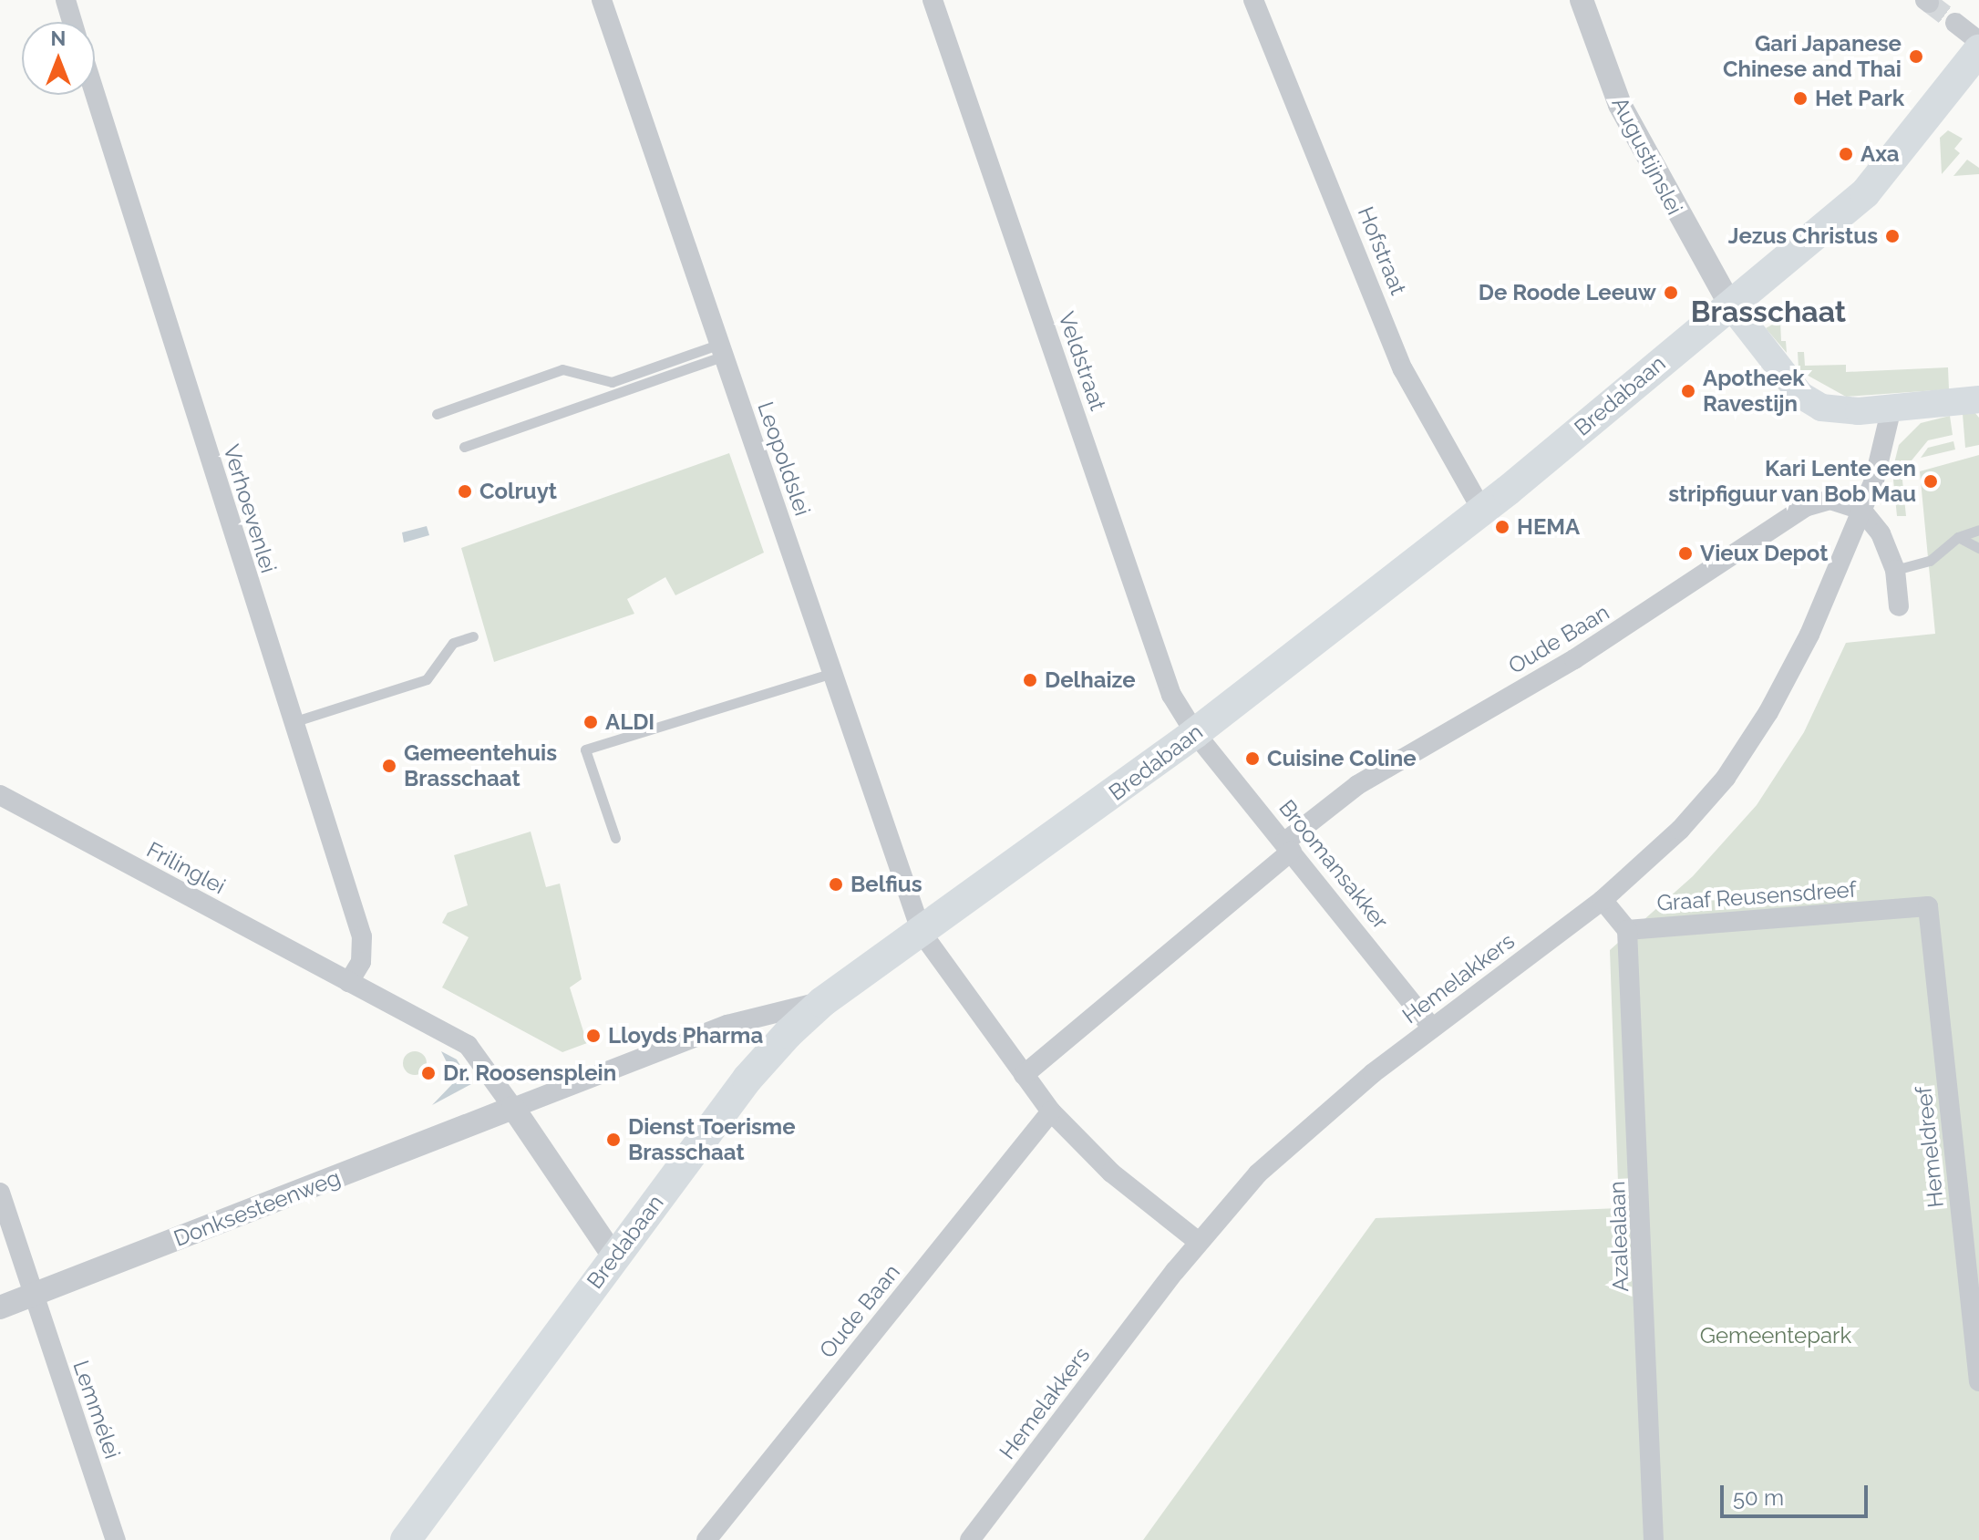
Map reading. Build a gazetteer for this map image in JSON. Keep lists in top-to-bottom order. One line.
{"streets":{"main road":["Bredabaan"],"street":["Augustijnslei","Hofstraat","Veldstraat","Leopoldslei","Verhoevenlei","Oude Baan","Broomansakker","Frilinglei","Graaf Reusensdreef","Hemelakkers","Hemeldreef","Donksesteenweg","Azalealaan","Lemmélei"]},"crossings":[["Augustijnslei","Bredabaan"],["Hofstraat","Bredabaan"],["Veldstraat","Bredabaan"],["Veldstraat","Broomansakker"],["Bredabaan","Leopoldslei"],["Bredabaan","Broomansakker"],["Verhoevenlei","Frilinglei"],["Oude Baan","Broomansakker"],["Oude Baan","Hemelakkers"],["Broomansakker","Hemelakkers"],["Frilinglei","Donksesteenweg"],["Graaf Reusensdreef","Hemeldreef"],["Graaf Reusensdreef","Azalealaan"],["Donksesteenweg","Lemmélei"]],"districts":["Brasschaat"],"parks":["Gemeentepark"],"places":["Gari Japanese Chinese and Thai","Het Park","Axa","Jezus Christus","De Roode Leeuw","Apotheek Ravestijn","Kari Lente een stripfiguur van Bob Mau","Colruyt","HEMA","Vieux Depot","Delhaize","ALDI","Cuisine Coline","Gemeentehuis Brasschaat","Belfius","Lloyds Pharma","Dr. Roosensplein","Dienst Toerisme Brasschaat"],"scale_bar":"50 m","north":"top"}
